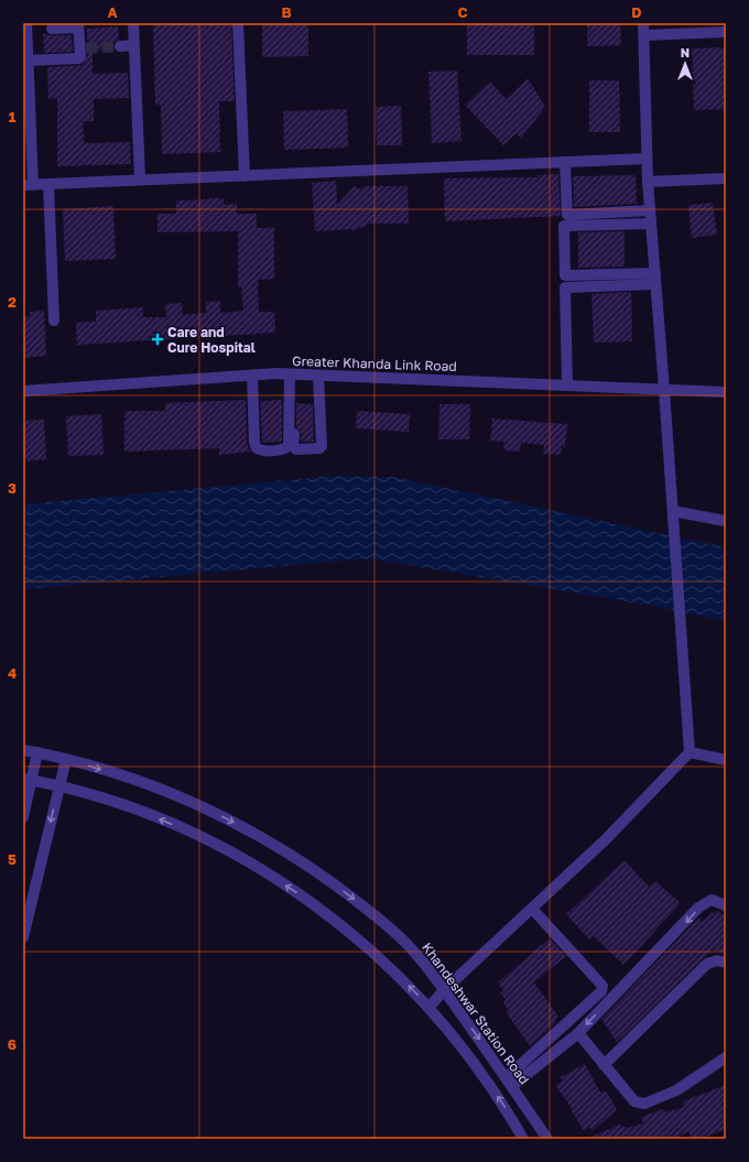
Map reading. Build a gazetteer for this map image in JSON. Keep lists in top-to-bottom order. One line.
{"streets":{"street":["Greater Khanda Link Road","Khandeshwar Station Road"]},"places":{"health":["Care and Cure Hospital"]},"north":"top","grid":{"columns":["A","B","C","D"],"rows":["1","2","3","4","5","6"]}}
